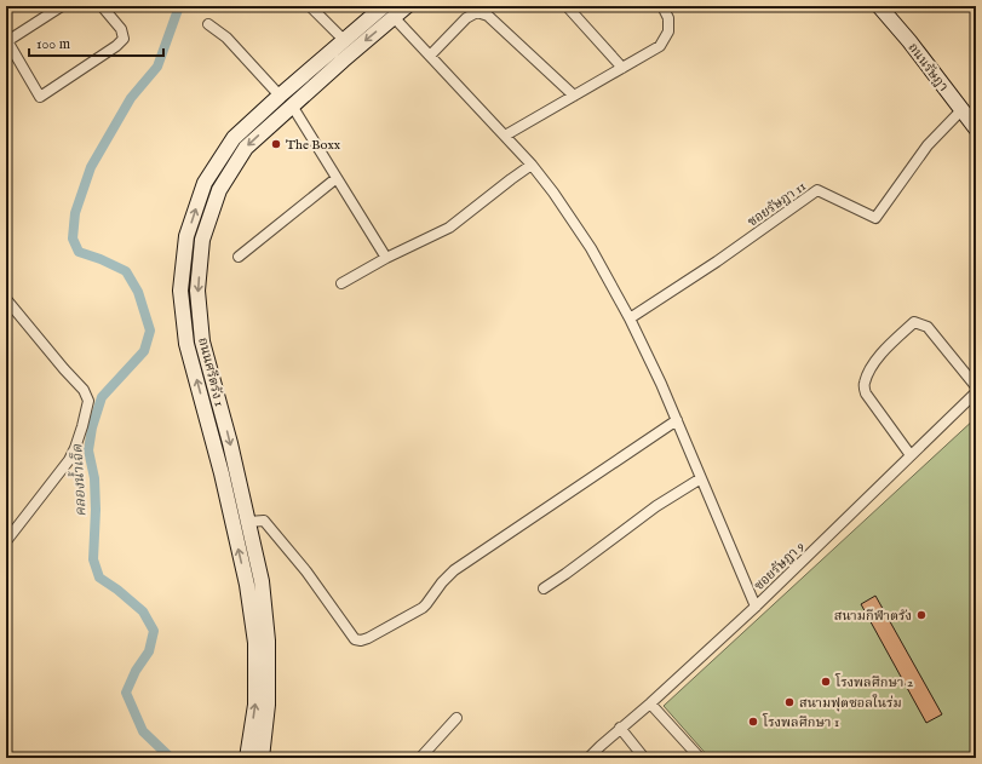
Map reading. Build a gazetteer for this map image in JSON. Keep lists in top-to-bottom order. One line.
{"streets":{"street":["ถนนรัษฎา","ซอยรัษฎา 11","ถนนศรีตรัง 1","ซอยรัษฎา 9"]},"crossings":[["ถนนรัษฎา","ซอยรัษฎา 11"]],"water":["คลองน้ำเจ็ด"],"places":["The Boxx","สนามกีฬาตรัง","โรงพลศึกษา 2","สนามฟุตซอลในร่ม","โรงพลศึกษา 1"],"scale_bar":"100 m"}
